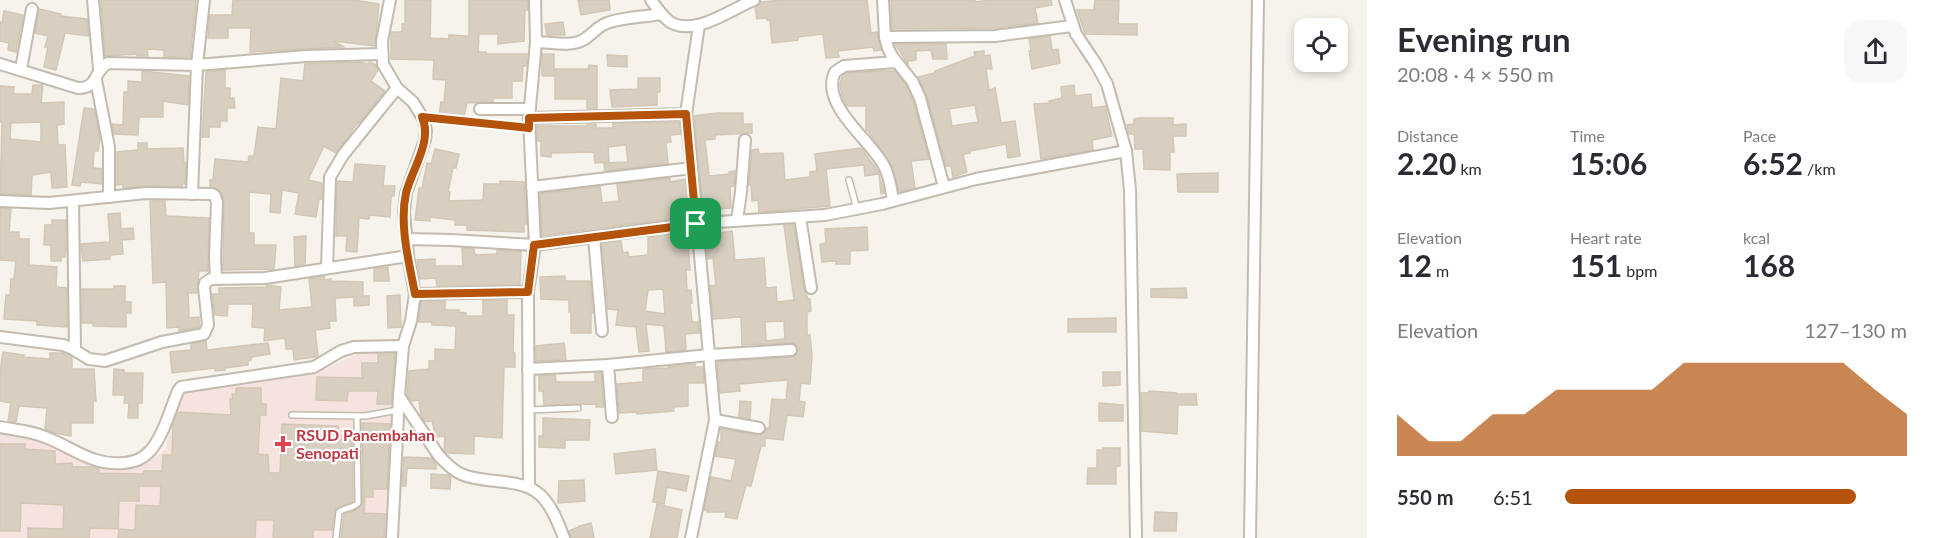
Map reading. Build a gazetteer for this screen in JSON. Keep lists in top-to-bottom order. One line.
{"places":{"health":["RSUD Panembahan Senopati"]},"page":{"heading":["Evening run","20:08 · 4 × 550 m"],"stats":[["Distance","2.20 km"],["Time","15:06"],["Pace","6:52 /km"],["Elevation","12 m"],["Heart rate","151 bpm"],["kcal","168"]],"chart":["Elevation","127–130 m"],"list":[{"name":"550 m","note":"6:51"}]}}
